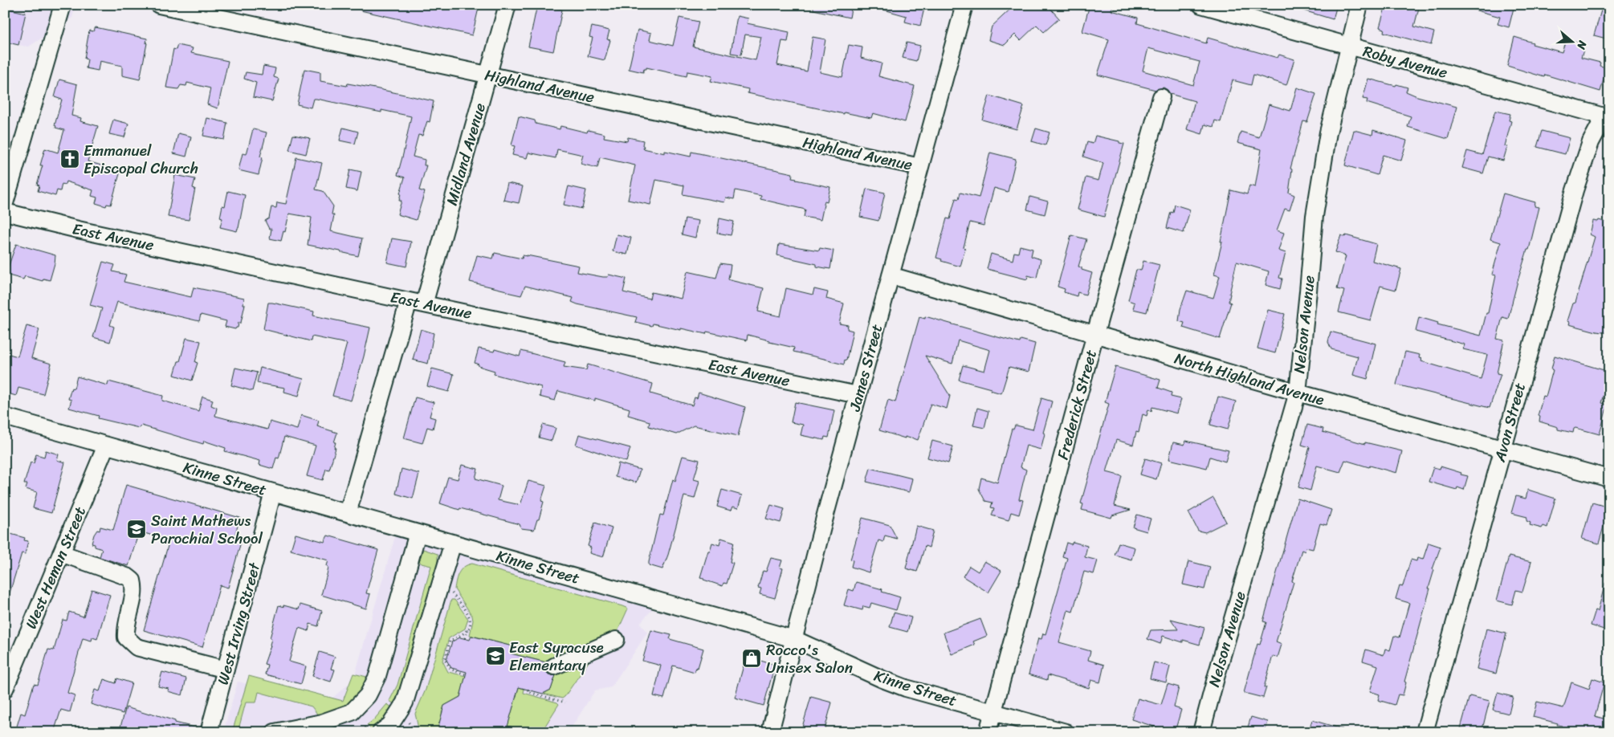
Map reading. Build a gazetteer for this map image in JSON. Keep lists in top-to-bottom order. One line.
{"streets":{"street":["Roby Avenue","Highland Avenue","Midland Avenue","East Avenue","Nelson Avenue","James Street","North Highland Avenue","Frederick Street","Avon Street","Kinne Street","West Heman Street","West Irving Street"]},"crossings":[["Roby Avenue","Nelson Avenue"],["Roby Avenue","Avon Street"],["Highland Avenue","Midland Avenue"],["Highland Avenue","James Street"],["Midland Avenue","East Avenue"],["Midland Avenue","Kinne Street"],["East Avenue","James Street"],["Nelson Avenue","North Highland Avenue"],["James Street","North Highland Avenue"],["James Street","Kinne Street"],["North Highland Avenue","Frederick Street"],["North Highland Avenue","Avon Street"],["Frederick Street","Kinne Street"],["Kinne Street","West Heman Street"],["Kinne Street","West Irving Street"]],"places":{"church":["Emmanuel Episcopal Church"],"school or university":["Saint Mathews Parochial School","East Syracuse Elementary"],"shop":["Rocco's Unisex Salon"]},"north":"right"}
